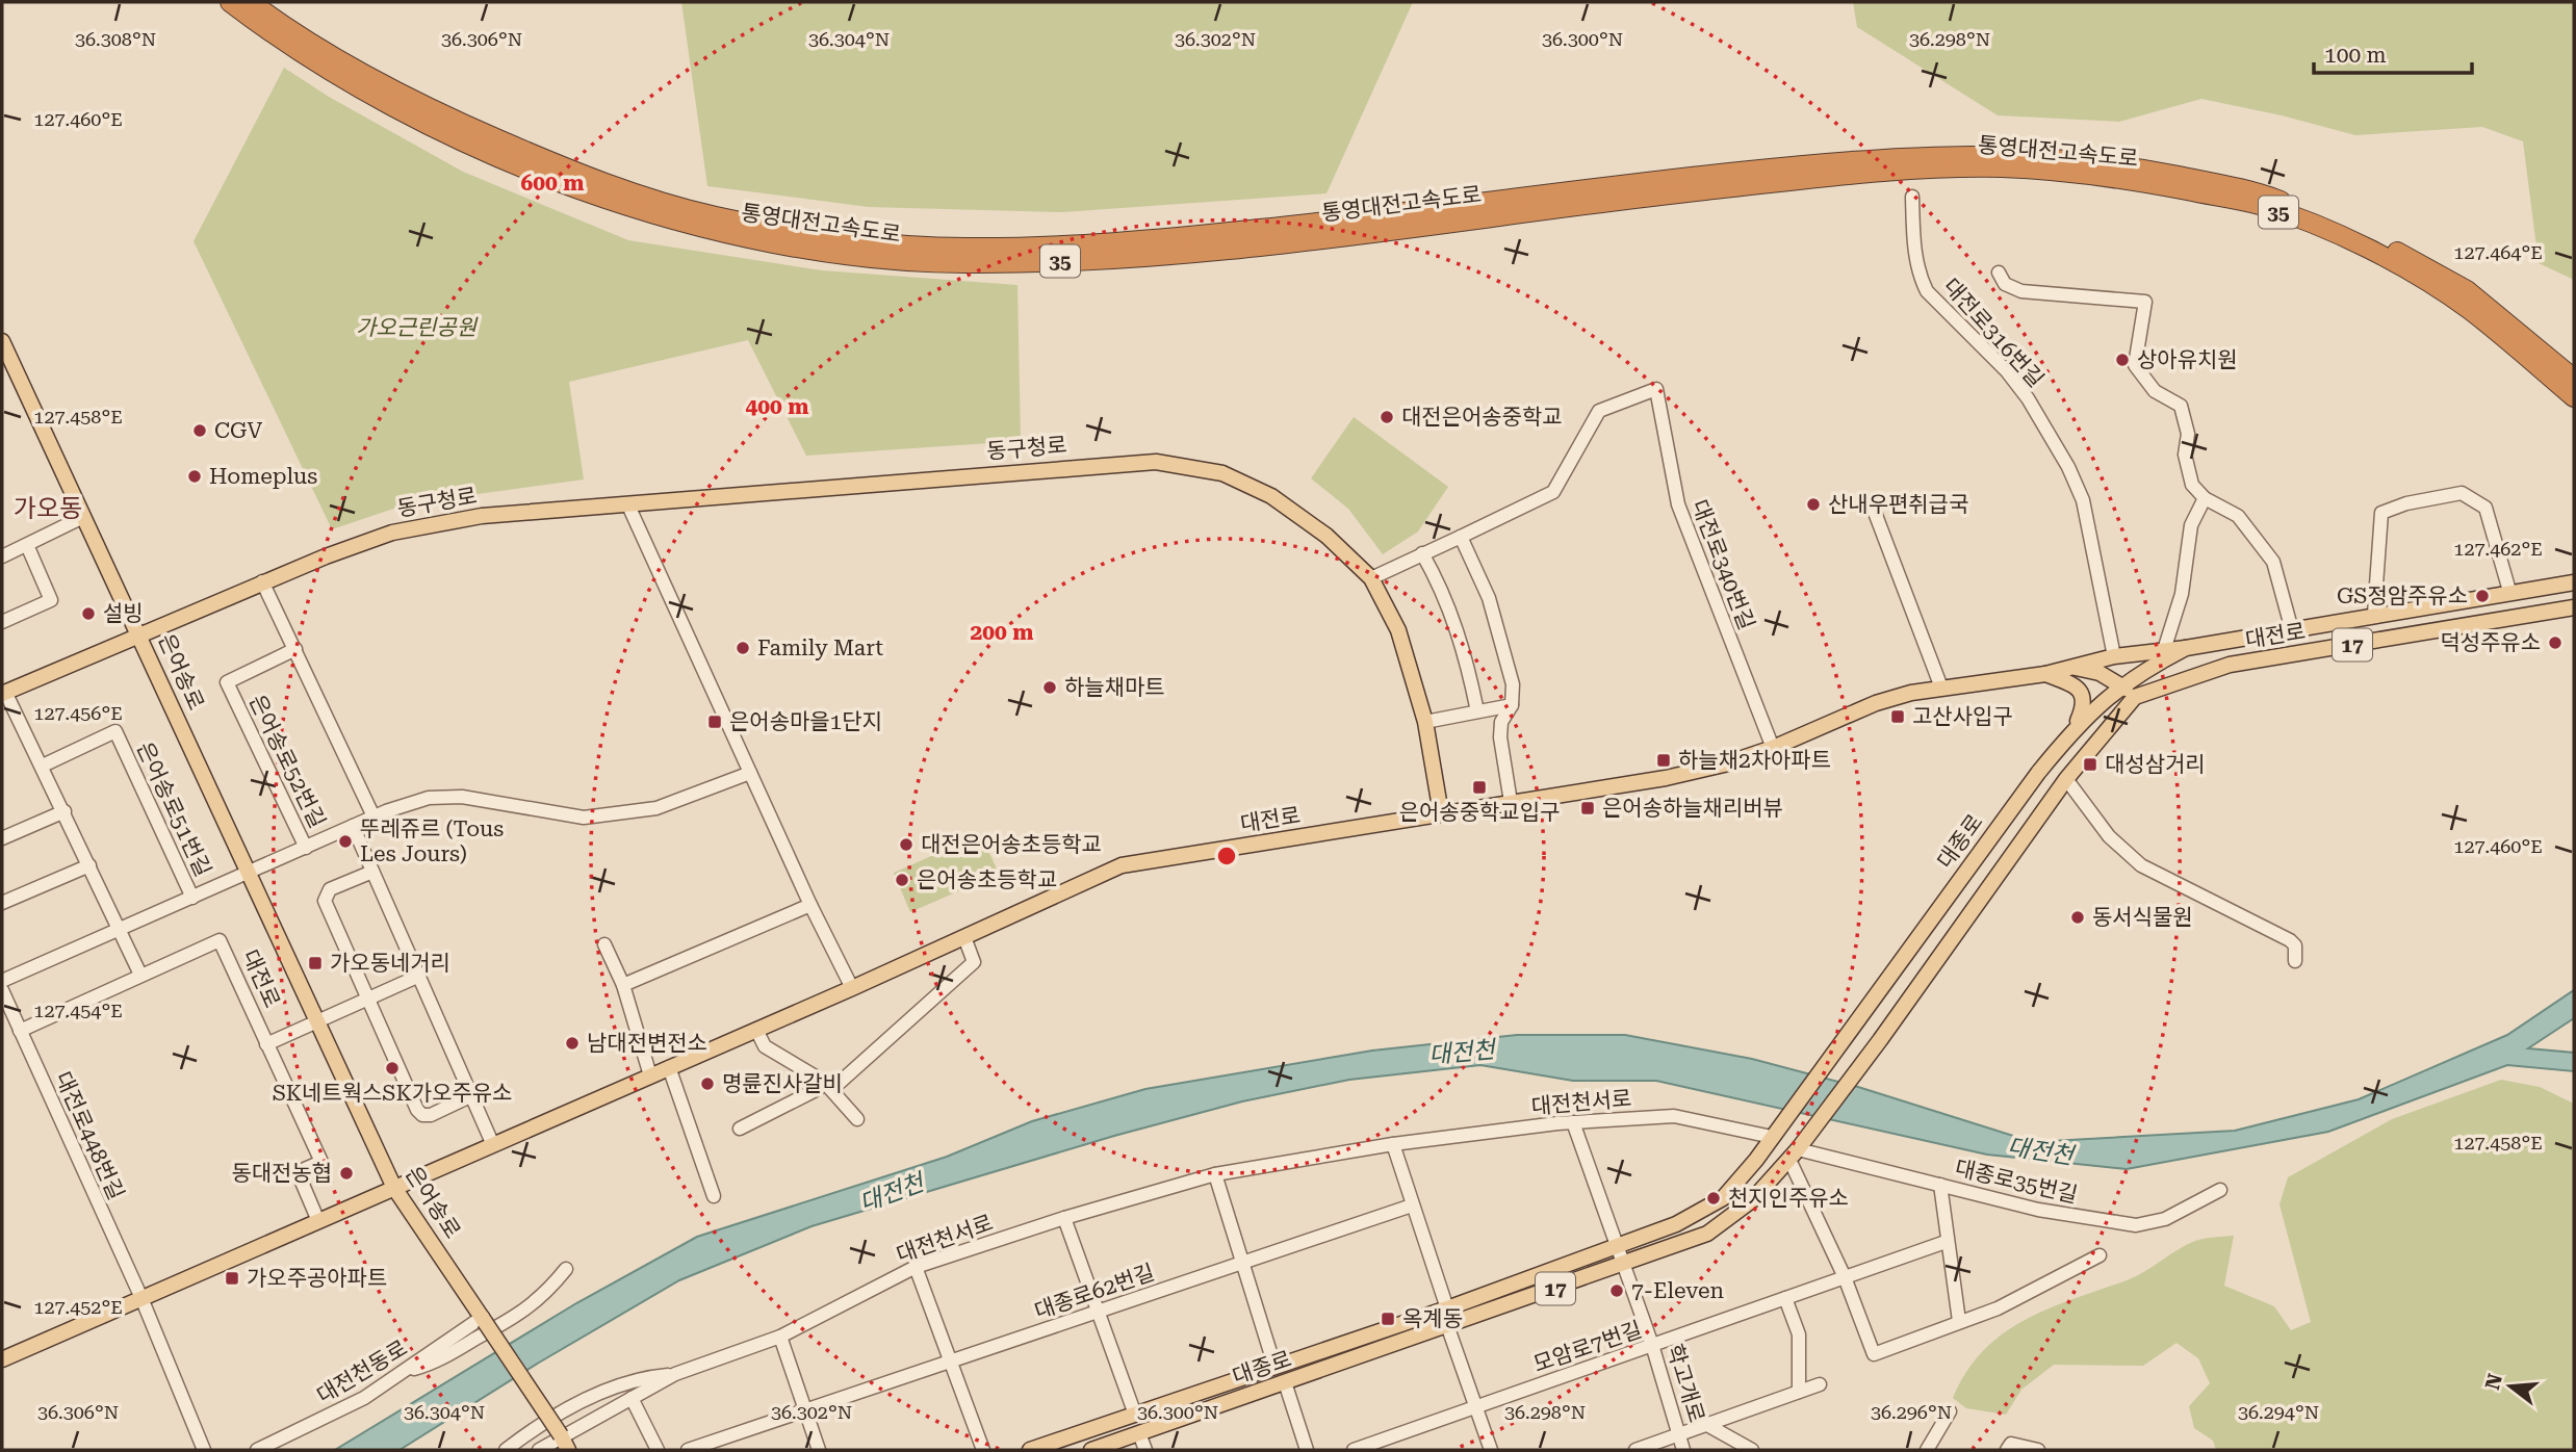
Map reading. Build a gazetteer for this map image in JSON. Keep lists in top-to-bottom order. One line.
{"streets":{"highway":["통영대전고속도로","35"],"main road":["동구청로","대전로","17","은어송로","대종로"],"street":["대전로316번길","대전로340번길","은어송로52번길","은어송로51번길","대전천서로","대전로448번길","대종로35번길","대종로62번길","모암로7번길","대전천동로","학고개로"]},"crossings":[["대전로316번길","대전로"],["동구청로","대전로"],["동구청로","은어송로"],["대전로340번길","대전로"],["대전로","17"],["대전로","은어송로"],["대전로","대종로"],["대전로","대전로448번길"],["17","대종로"],["17","대종로35번길"],["은어송로","은어송로52번길"],["은어송로","은어송로51번길"],["은어송로","대전천서로"],["은어송로","대전천동로"],["은어송로52번길","은어송로51번길"],["대종로","대전천서로"],["대종로","대종로35번길"],["대종로","대종로62번길"],["대종로","학고개로"],["모암로7번길","학고개로"]],"districts":["가오동"],"water":["대전천"],"parks":["가오근린공원"],"places":{"other":["상아유치원","대전은어송중학교","CGV","Homeplus","산내우편취급국","GS정암주유소","설빙","덕성주유소","Family Mart","하늘채마트","뚜레쥬르 (Tous Les Jours)","대전은어송초등학교","은어송초등학교","동서식물원","남대전변전소","SK네트웍스SK가오주유소","명륜진사갈비","동대전농협","천지인주유소","7-Eleven"],"transit":["고산사입구","은어송마을1단지","하늘채2차아파트","대성삼거리","은어송중학교입구","은어송하늘채리버뷰","가오동네거리","가오주공아파트","옥계동"]},"scale_bar":"100 m","north":"left","coordinates":["36.308°N","36.306°N","36.304°N","36.302°N","36.300°N","36.298°N","127.460°E","127.464°E","127.458°E","127.462°E","127.456°E","127.454°E","127.452°E","36.296°N","36.294°N"],"rings":["600 m","400 m","200 m"]}
